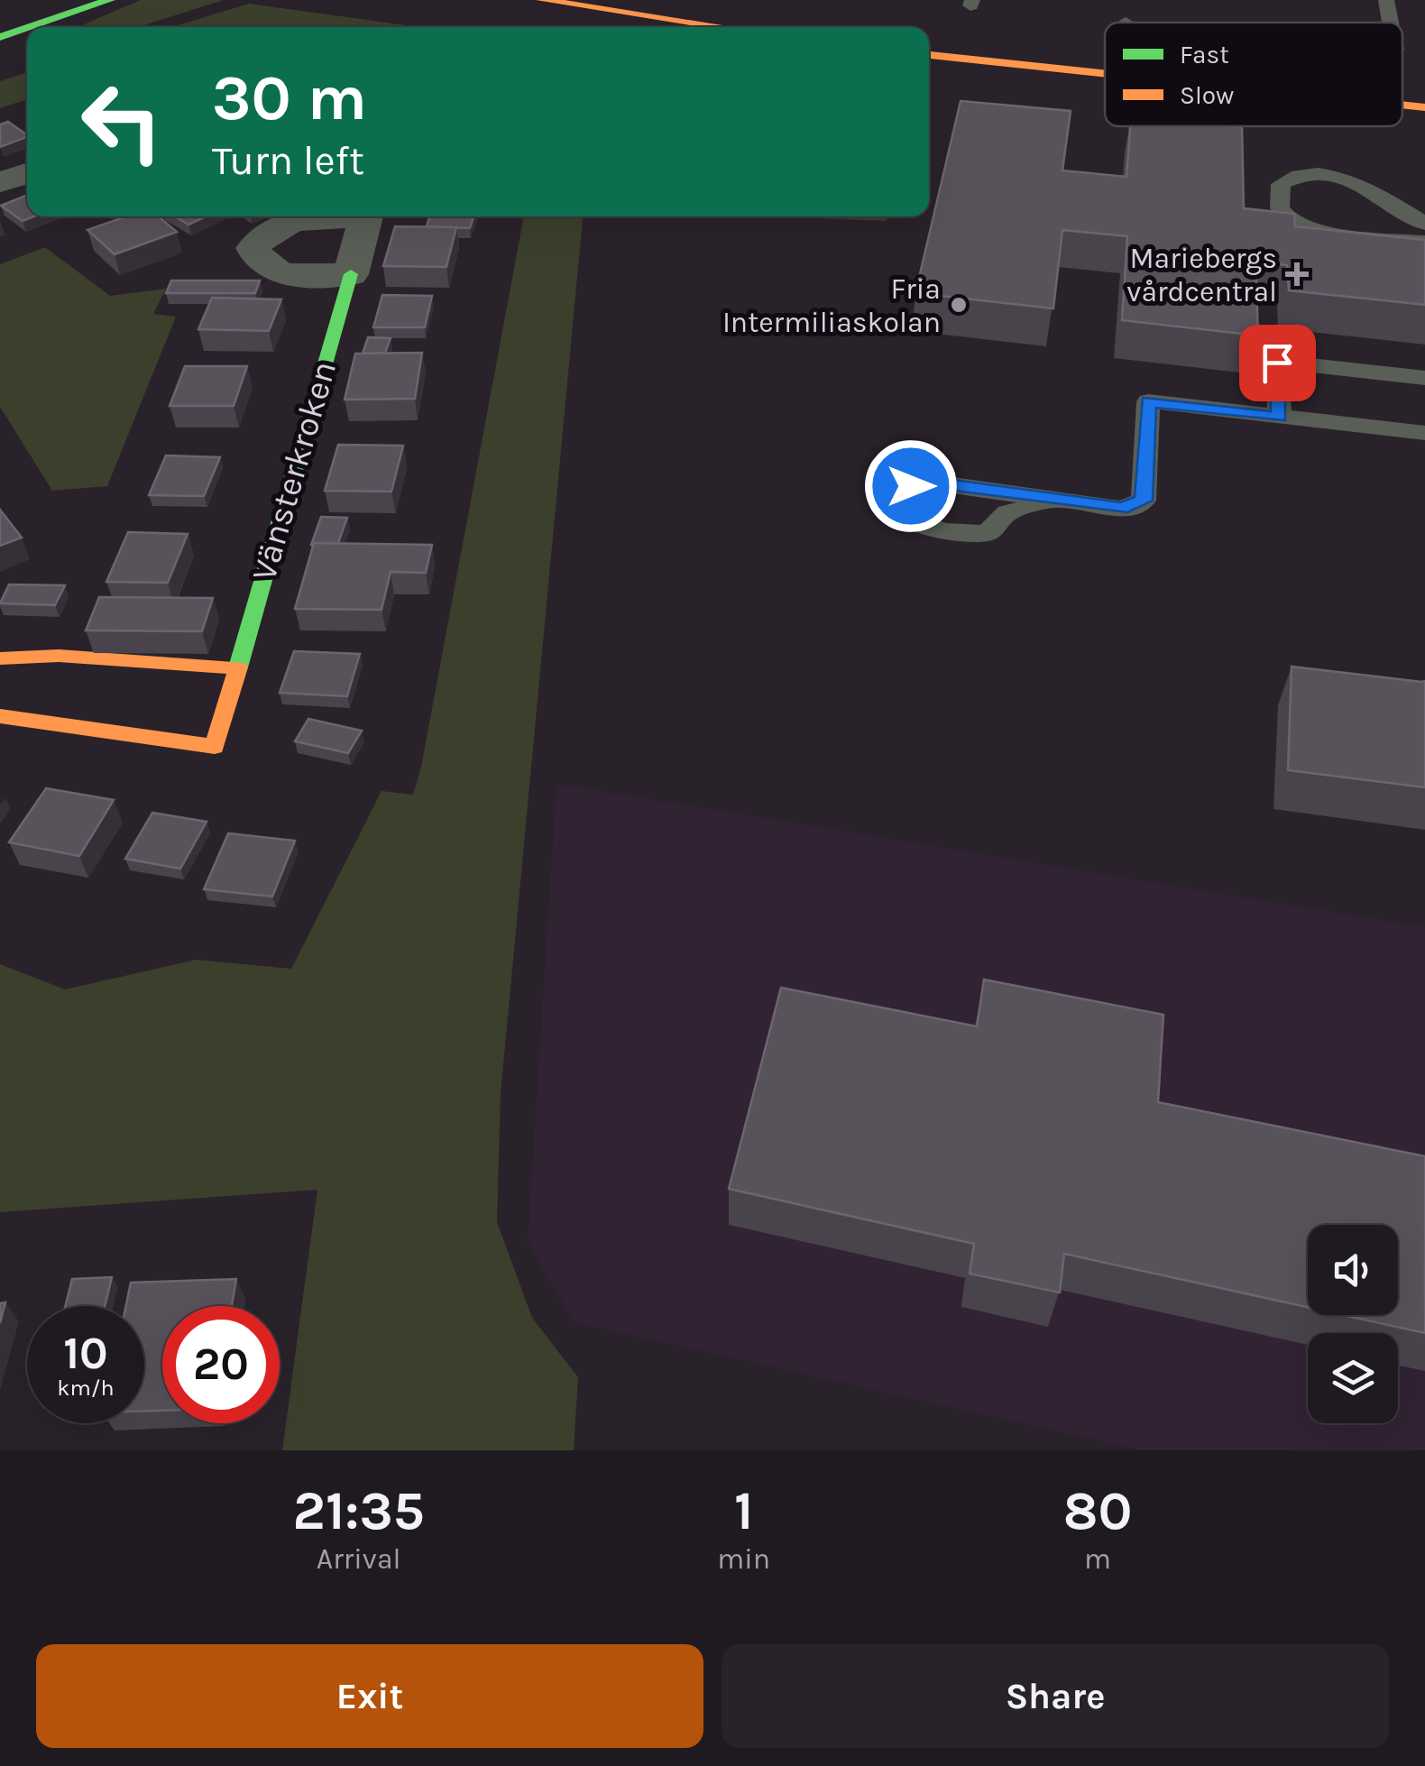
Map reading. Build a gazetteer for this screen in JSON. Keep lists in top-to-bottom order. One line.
{"streets":{"street":["Vänsterkroken"]},"places":{"health":["Mariebergs vårdcentral"],"other":["Fria Intermiliaskolan"]},"legend":["Fast","Slow"],"page":{"turn":["30 m","Turn left"],"speed":"10 km/h","limit":"20","eta":["21:35","Arrival","1","min","80","m"],"buttons":["Exit","Share"]}}
